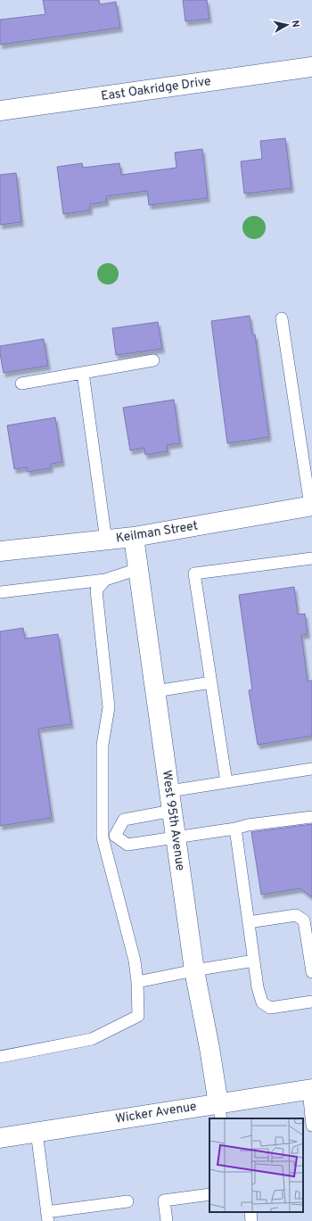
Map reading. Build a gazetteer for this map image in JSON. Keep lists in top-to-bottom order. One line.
{"streets":{"main road":["East Oakridge Drive","Keilman Street","West 95th Avenue","Wicker Avenue"]},"crossings":[["Keilman Street","West 95th Avenue"],["West 95th Avenue","Wicker Avenue"]],"north":"right"}
